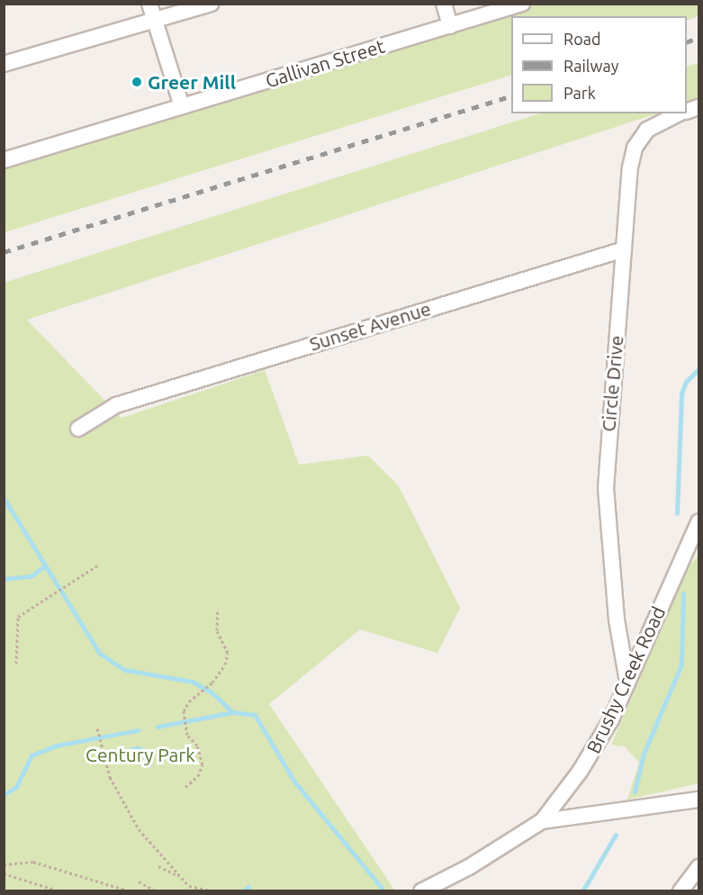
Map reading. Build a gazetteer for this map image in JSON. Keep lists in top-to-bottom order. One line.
{"streets":{"street":["Gallivan Street","Sunset Avenue","Circle Drive","Brushy Creek Road"]},"crossings":[["Sunset Avenue","Circle Drive"],["Circle Drive","Brushy Creek Road"]],"parks":["Century Park"],"places":["Greer Mill"],"legend":["Road","Railway","Park"]}
